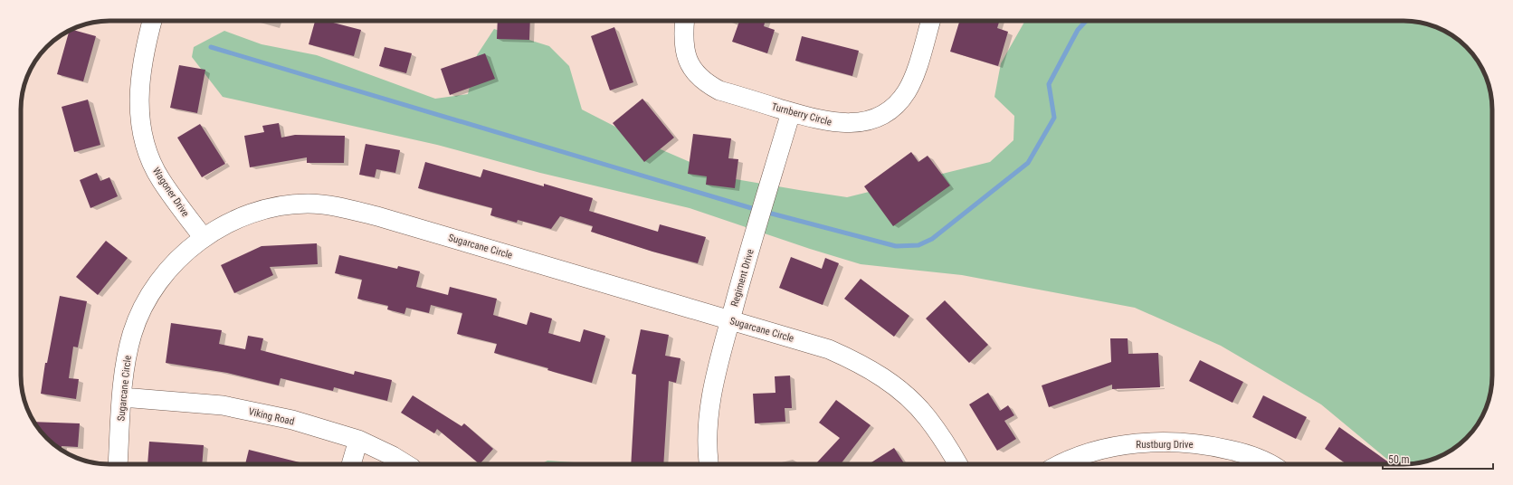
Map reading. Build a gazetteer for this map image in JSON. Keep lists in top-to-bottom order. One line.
{"streets":{"street":["Turnberry Circle","Wagoner Drive","Sugarcane Circle","Regiment Drive","Viking Road","Rustburg Drive"]},"crossings":[["Turnberry Circle","Regiment Drive"],["Wagoner Drive","Sugarcane Circle"],["Sugarcane Circle","Regiment Drive"],["Sugarcane Circle","Viking Road"]],"scale_bar":"50 m"}
